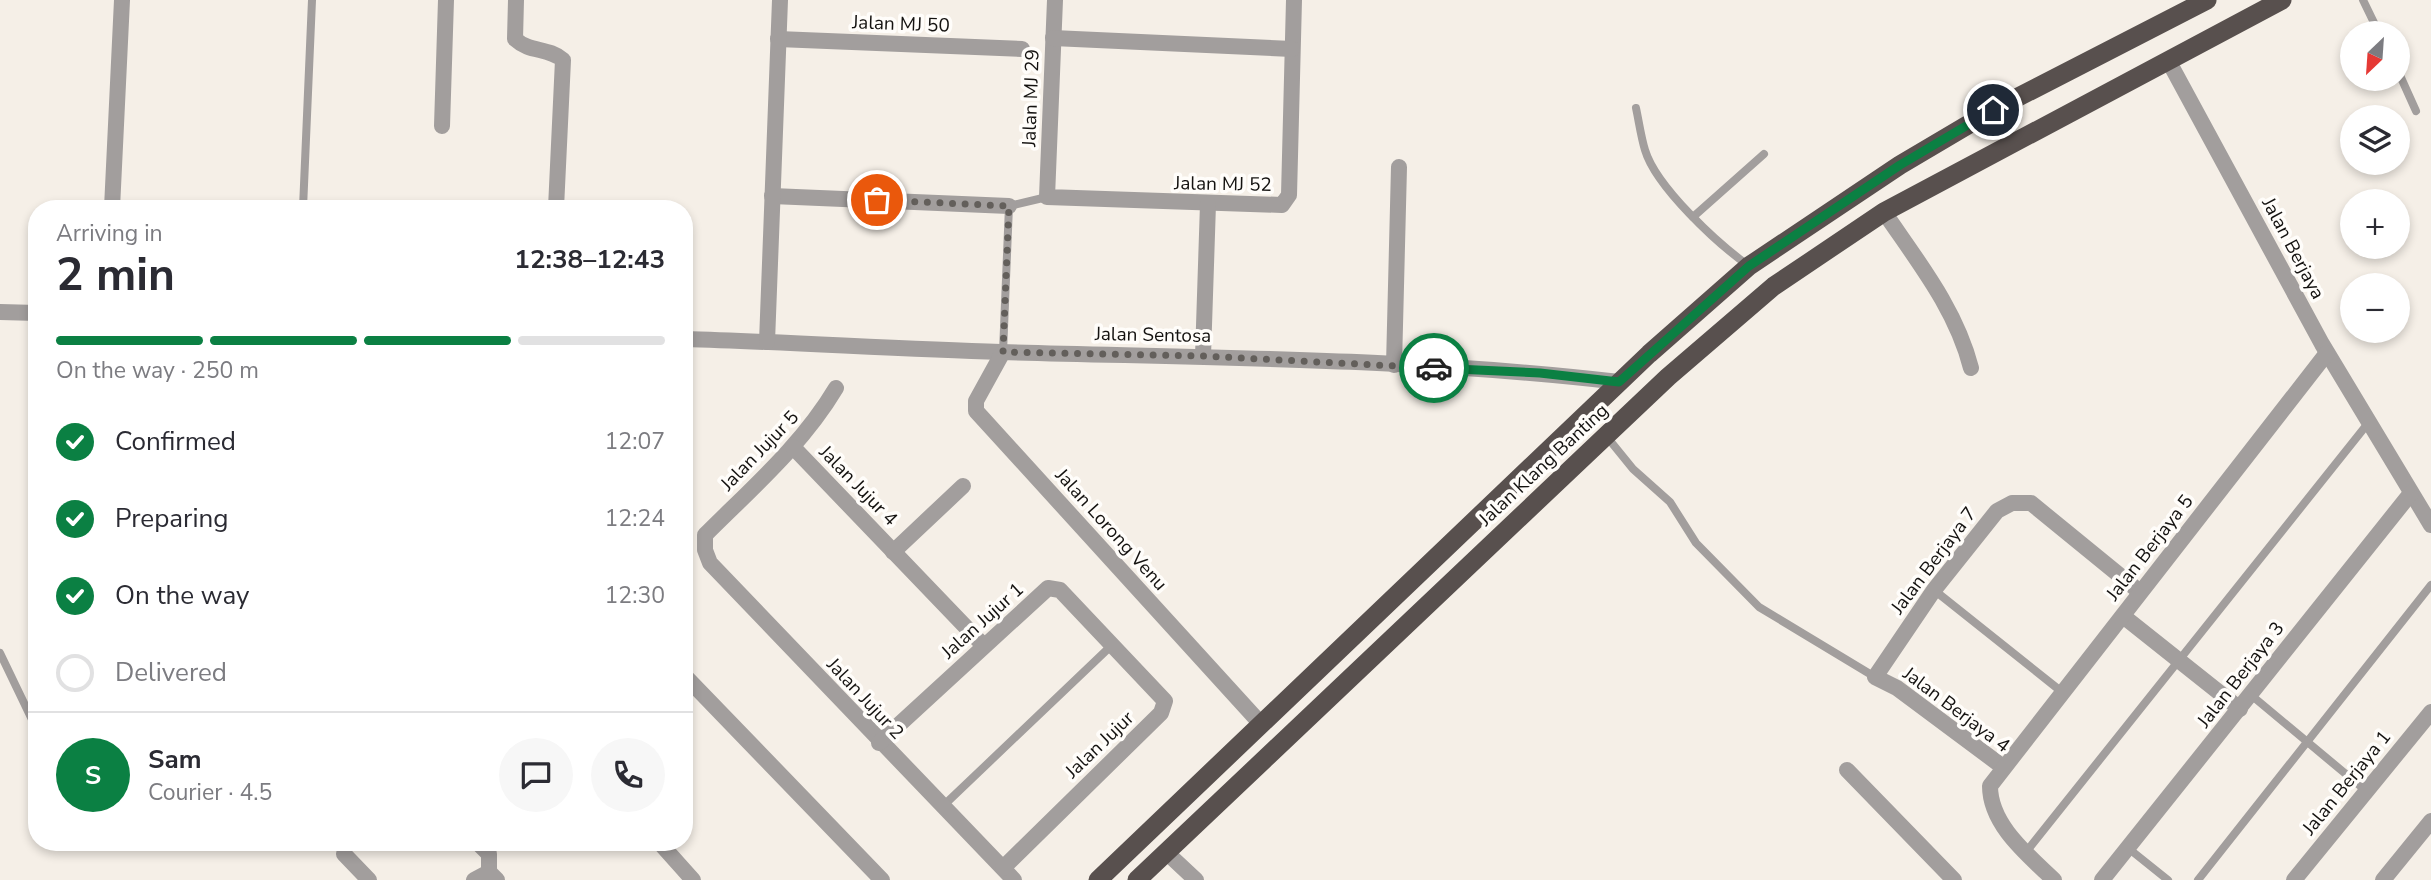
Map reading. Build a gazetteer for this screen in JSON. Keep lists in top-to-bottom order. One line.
{"streets":{"highway":["Jalan Klang Banting"],"street":["Jalan MJ 50","Jalan MJ 29","Jalan MJ 52","Jalan Berjaya","Jalan Sentosa","Jalan Jujur 5","Jalan Jujur 4","Jalan Lorong Venu","Jalan Berjaya 5","Jalan Berjaya 7","Jalan Jujur 1","Jalan Berjaya 3","Jalan Jujur 2","Jalan Berjaya 4","Jalan Jujur","Jalan Berjaya 1"]},"crossings":[["Jalan MJ 29","Jalan MJ 52"],["Jalan Berjaya","Jalan Klang Banting"],["Jalan Berjaya","Jalan Berjaya 5"],["Jalan Berjaya","Jalan Berjaya 3"],["Jalan Sentosa","Jalan Klang Banting"],["Jalan Sentosa","Jalan Lorong Venu"],["Jalan Jujur 5","Jalan Jujur 4"],["Jalan Jujur 5","Jalan Jujur 2"],["Jalan Klang Banting","Jalan Lorong Venu"],["Jalan Jujur 4","Jalan Jujur 1"],["Jalan Berjaya 5","Jalan Berjaya 7"],["Jalan Berjaya 5","Jalan Berjaya 4"],["Jalan Berjaya 7","Jalan Berjaya 4"],["Jalan Jujur 1","Jalan Jujur 2"],["Jalan Jujur 1","Jalan Jujur"],["Jalan Jujur 2","Jalan Jujur"]],"north":"bottom left","page":{"map_buttons":["+","−"],"heading":["2 min","Arriving in","12:38–12:43"],"panel":["Sam","Courier · 4.5"],"bar":"On the way · 250 m","list":[["Confirmed","12:07"],["Preparing","12:24"],["On the way","12:30"],"Delivered"],"round":"S"}}
